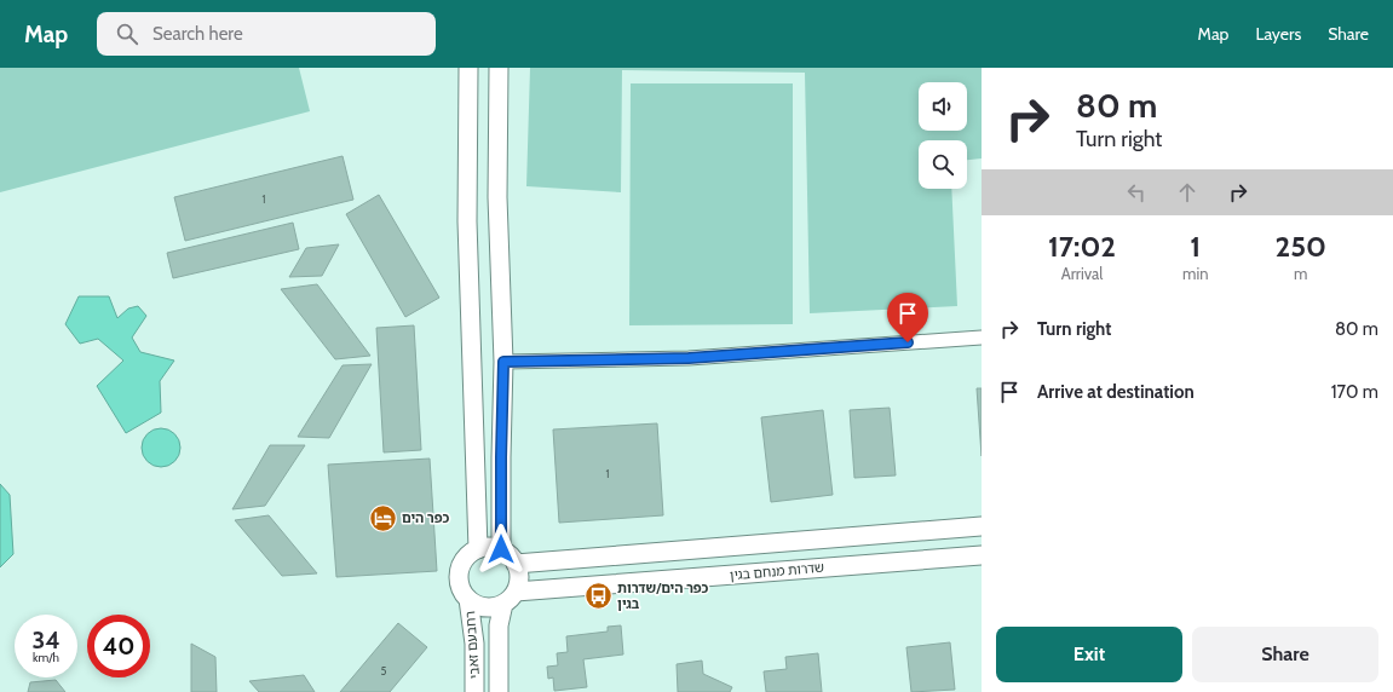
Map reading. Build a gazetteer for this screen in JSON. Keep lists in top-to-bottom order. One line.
{"streets":{"street":["שדרות מנחם בגין","רחבעם זאבי"]},"crossings":[["שדרות מנחם בגין","רחבעם זאבי"]],"places":{"hotel":["כפר הים"],"bus stop":["כפר הים/שדרות בגין"]},"house_numbers":["1","1","5"],"page":{"header":"Map","search":"Search here","nav":["Map","Layers","Share"],"turn":["80 m","Turn right"],"eta":["17:02","Arrival","1","min","250","m"],"list":[{"name":"Turn right","value":"80 m"},{"name":"Arrive at destination","value":"170 m"}],"speed":"34 km/h","limit":"40","buttons":["Exit","Share"]}}
